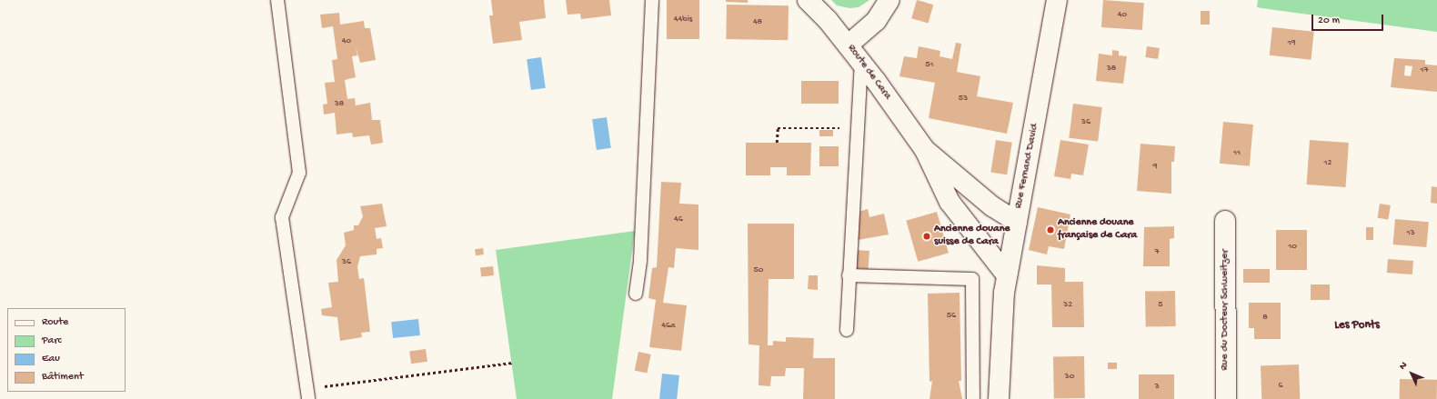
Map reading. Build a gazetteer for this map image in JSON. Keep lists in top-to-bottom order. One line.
{"streets":{"street":["Route de Cara","Rue Fernand David","Rue du Docteur Schweitzer"]},"crossings":[["Route de Cara","Rue Fernand David"]],"districts":["Les Ponts"],"places":["Ancienne douane française de Cara","Ancienne douane suisse de Cara"],"house_numbers":["40","44bis","48","40","19","51","38","17","53","38","36","11","12","9","46","13","10","7","36","50","32","5","56","8","46a","30","6","3"],"legend":["Route","Parc","Eau","Bâtiment"],"scale_bar":"20 m","north":"top left"}
